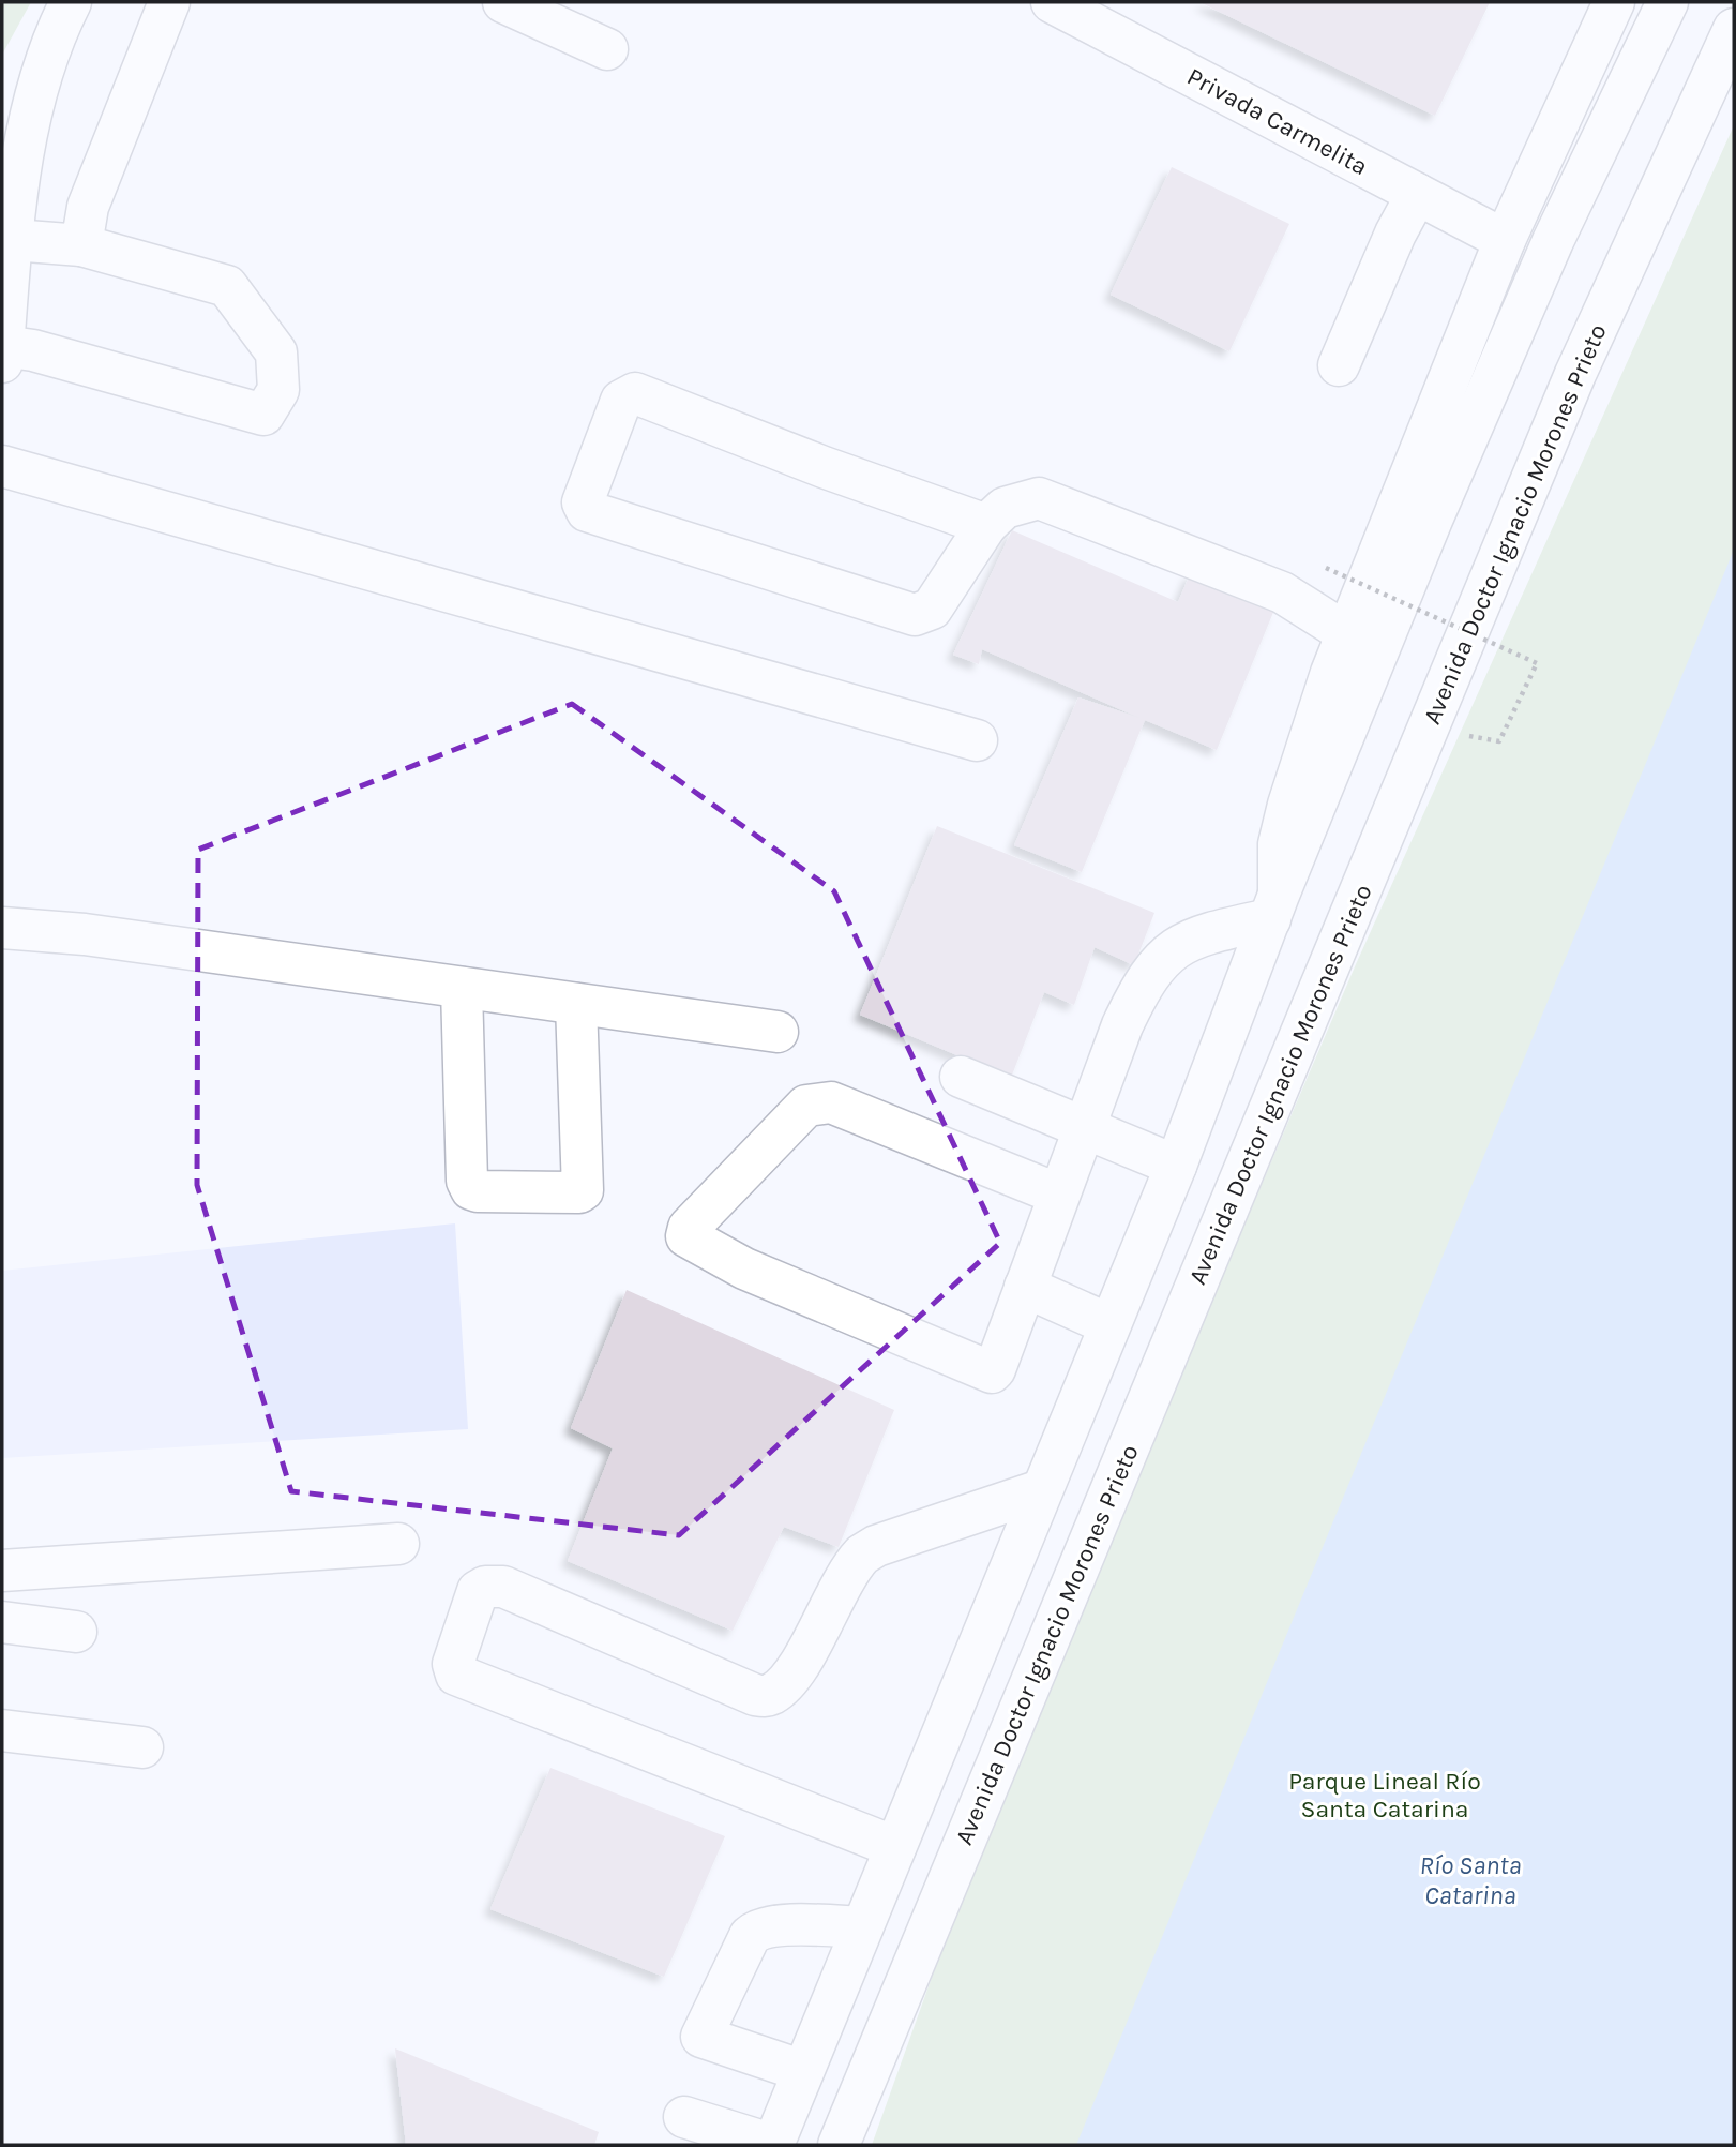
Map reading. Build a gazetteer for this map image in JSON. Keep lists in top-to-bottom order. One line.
{"streets":{"main road":["Privada Carmelita","Avenida Doctor Ignacio Morones Prieto"]},"water":["Río Santa Catarina"],"parks":["Parque Lineal Río Santa Catarina"]}
